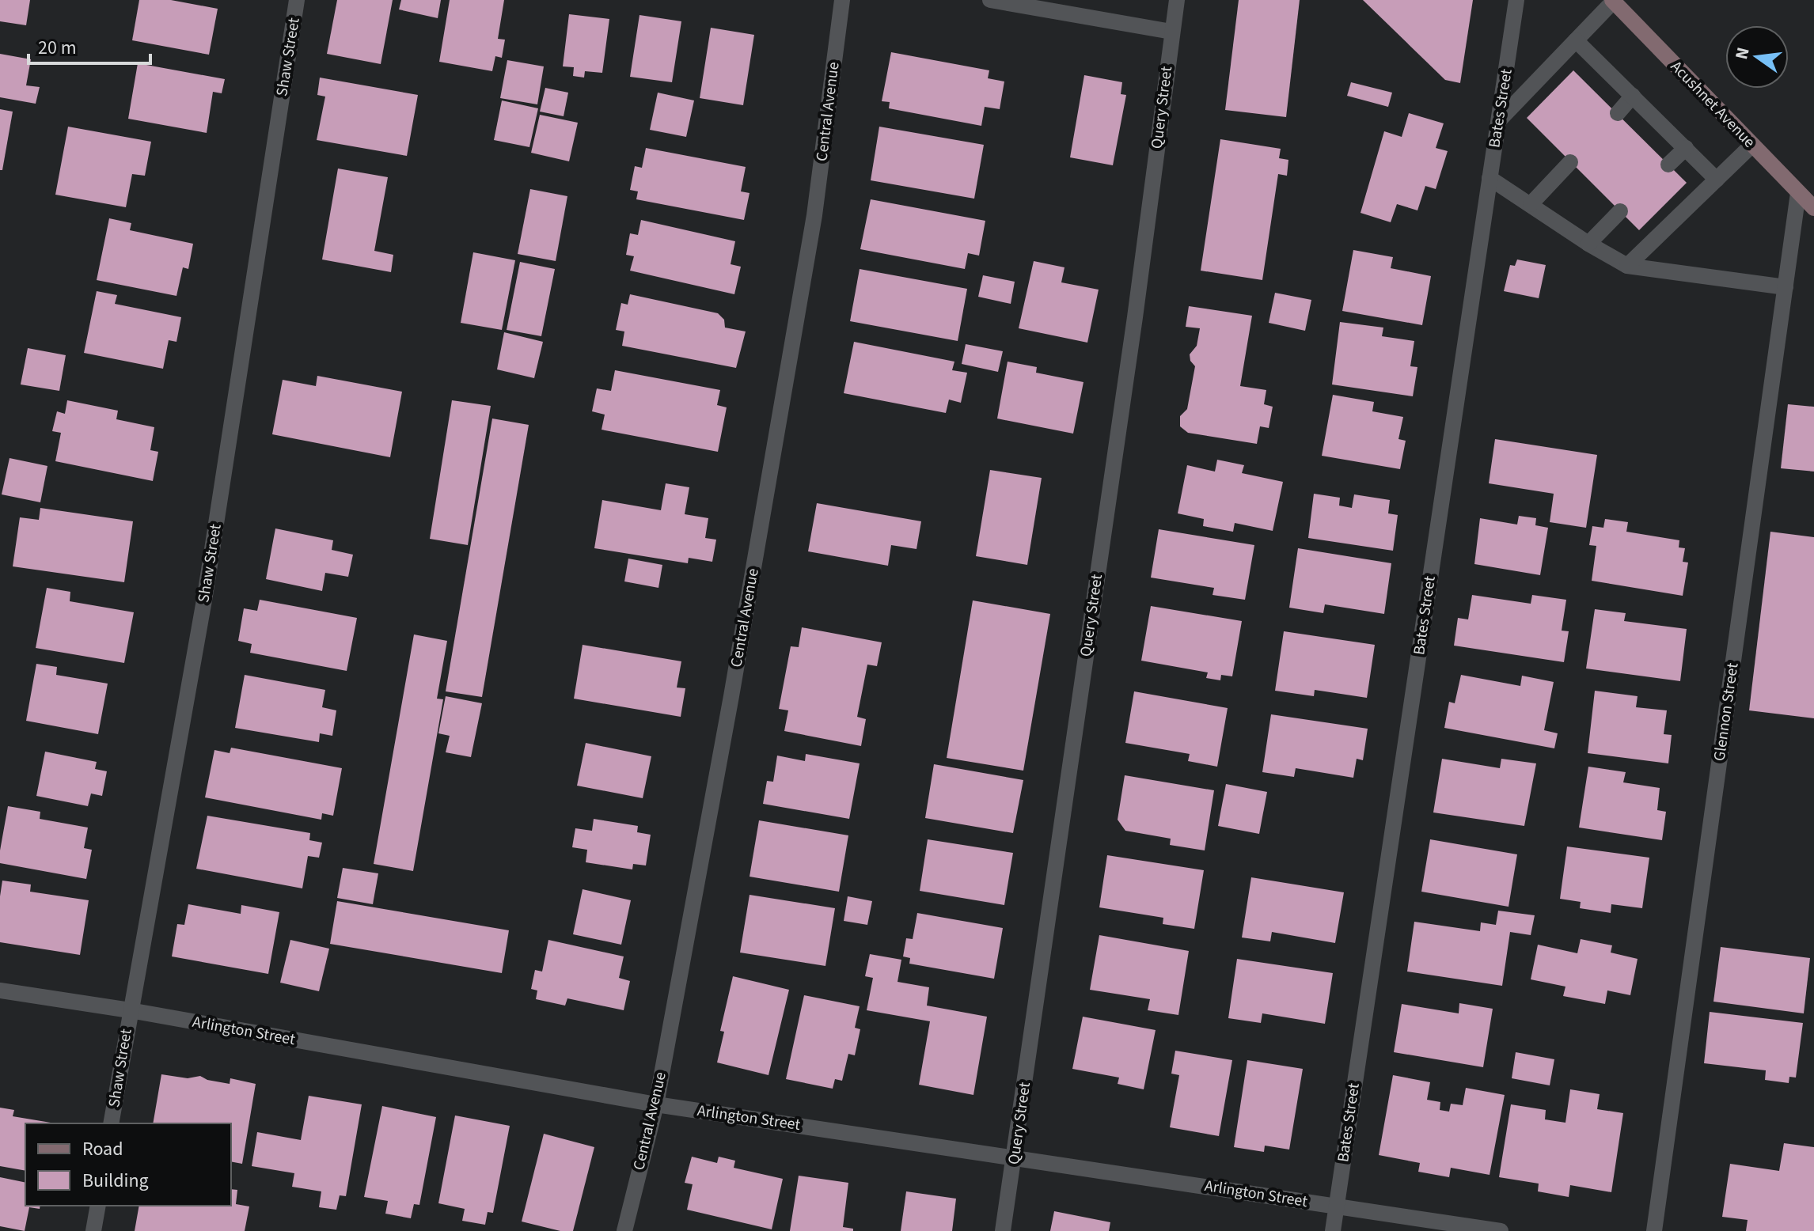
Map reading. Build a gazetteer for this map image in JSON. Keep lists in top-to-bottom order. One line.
{"streets":{"main road":["Acushnet Avenue"],"street":["Shaw Street","Query Street","Bates Street","Central Avenue","Glennon Street","Arlington Street"]},"crossings":[["Shaw Street","Arlington Street"],["Acushnet Avenue","Glennon Street"],["Query Street","Arlington Street"],["Bates Street","Arlington Street"],["Central Avenue","Arlington Street"]],"legend":["Road","Building"],"scale_bar":"20 m","north":"left"}
